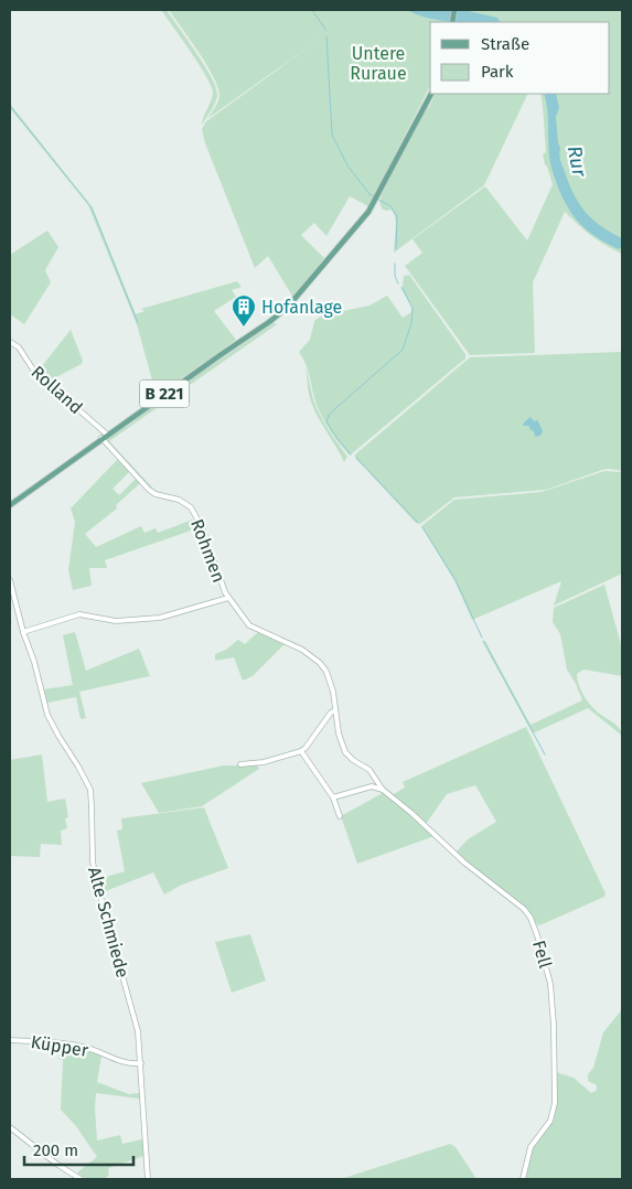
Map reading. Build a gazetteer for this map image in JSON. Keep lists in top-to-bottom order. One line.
{"streets":{"main road":["B 221"],"street":["Rolland","Rohmen","Alte Schmiede","Fell","Küpper"]},"crossings":[["Rolland","B 221"],["B 221","Rohmen"],["Rohmen","Alte Schmiede"],["Rohmen","Fell"],["Alte Schmiede","Küpper"]],"water":["Rur"],"parks":["Untere Ruraue"],"places":{"building":["Hofanlage"]},"legend":["Straße","Park"],"scale_bar":"200 m"}
